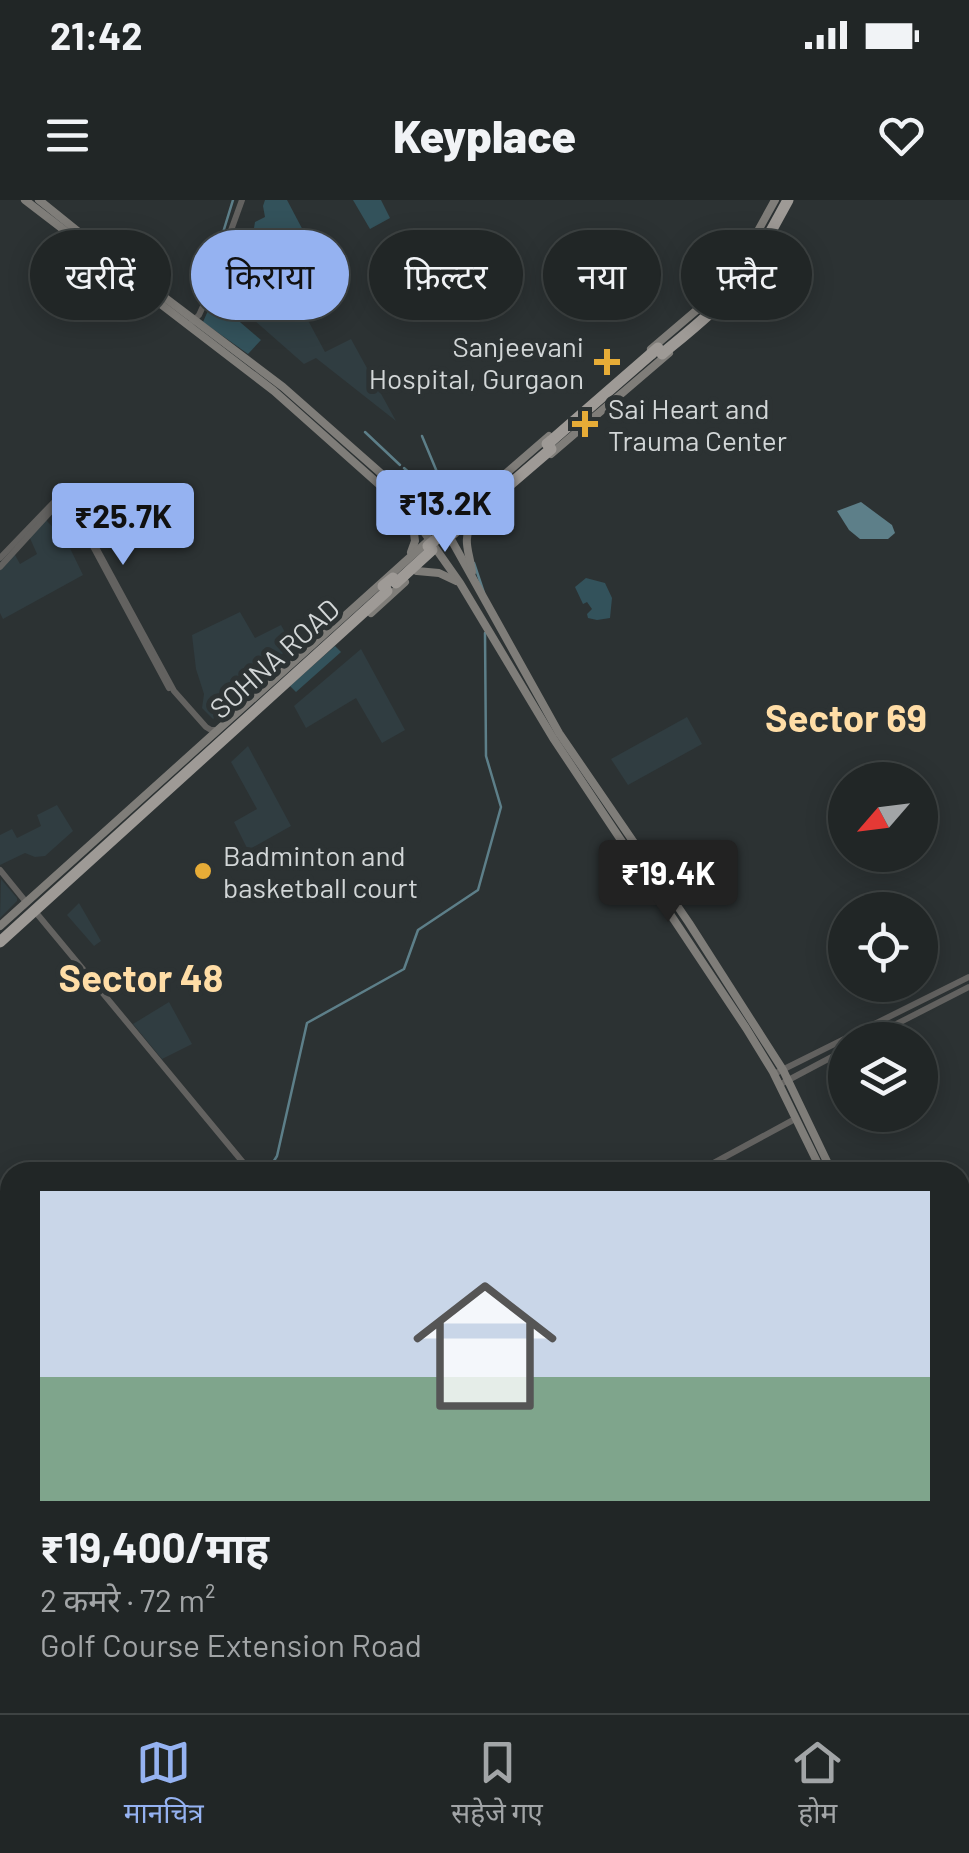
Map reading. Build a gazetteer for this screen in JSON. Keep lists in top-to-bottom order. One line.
{"streets":{"highway":["SOHNA ROAD"]},"districts":["Sector 69","Sector 48"],"places":{"health":["Sanjeevani Hospital, Gurgaon","Sai Heart and Trauma Center"],"other":["Badminton and basketball court"]},"north":"bottom left","page":{"status":"21:42","header":"Keyplace","chip":["खरीदें","किराया","फ़िल्टर","नया","फ़्लैट"],"price":["₹13.2K","₹25.7K","₹19.4K"],"list":[{"name":"₹19,400/माह","note":"2 कमरे · 72 m² · Golf Course Extension Road"}],"tabs":["मानचित्र","सहेजे गए","होम"]}}
